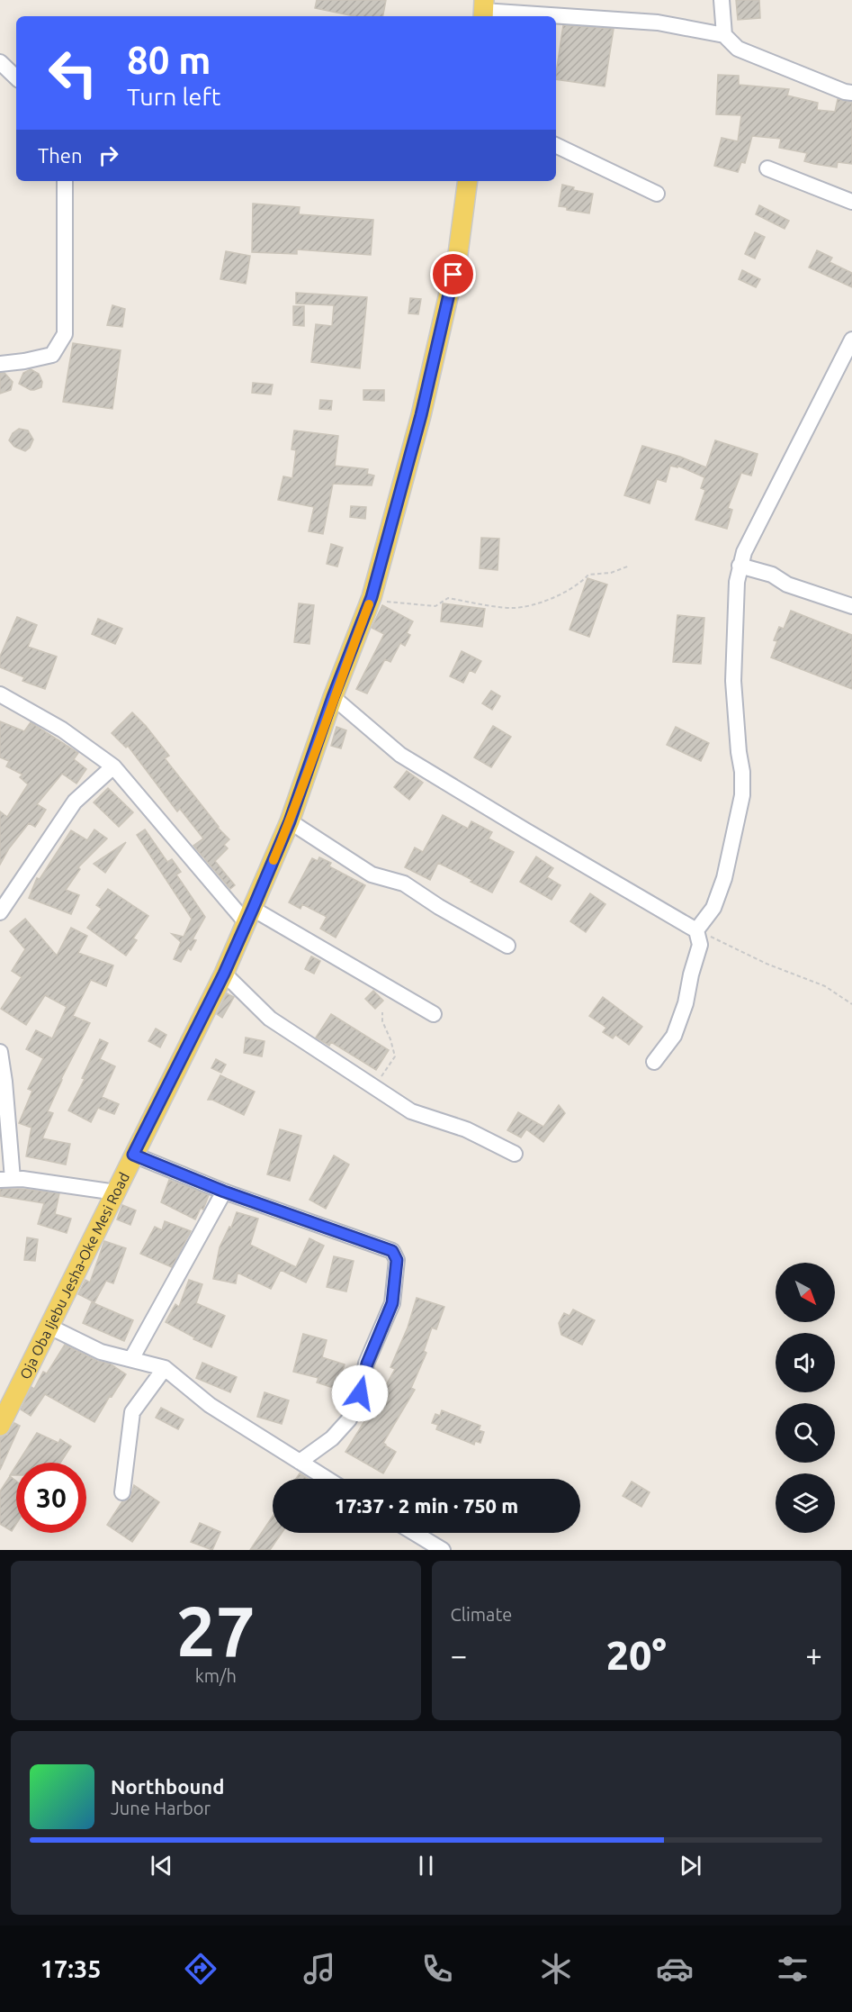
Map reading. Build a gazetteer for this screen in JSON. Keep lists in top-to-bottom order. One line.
{"streets":{"main road":["Oja Oba Ijebu Jesha-Oke Mesi Road"]},"north":"bottom right","page":{"turn":["80 m","Turn left"],"then":"Then","limit":"30","trip":"17:37 · 2 min · 750 m","tile":[["27","km/h"],"Climate"],"heat":["−","20°","+"],"song":["Northbound","June Harbor"],"tabs":"17:35"}}
